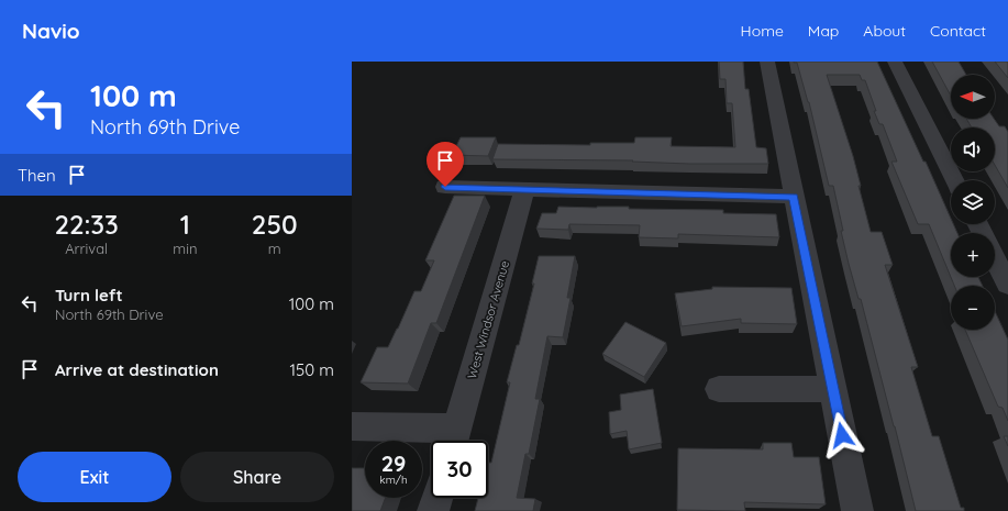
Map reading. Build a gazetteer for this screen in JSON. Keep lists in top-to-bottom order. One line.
{"streets":{"street":["West Windsor Avenue"]},"north":"left","page":{"header":"Navio","nav":["Home","Map","About","Contact"],"turn":["100 m","North 69th Drive"],"map_buttons":["+","−"],"then":"Then","eta":["22:33","Arrival","1","min","250","m"],"list":[{"name":"Turn left","note":"North 69th Drive","value":"100 m"},{"name":"Arrive at destination","value":"150 m"}],"speed":"29 km/h","limit":"30","buttons":["Exit","Share"]}}
